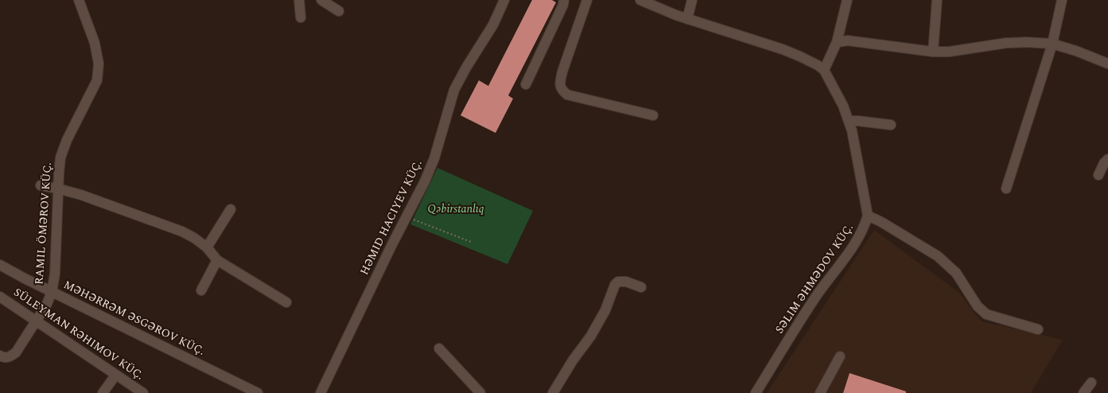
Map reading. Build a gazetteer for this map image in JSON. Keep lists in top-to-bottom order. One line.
{"streets":{"street":["RAMIL ÖMƏROV KÜÇ.","SƏLIM ƏHMƏDOV KÜÇ.","MƏHƏRRƏM ƏSGƏROV KÜÇ.","SÜLEYMAN RƏHIMOV KÜÇ."]},"crossings":[["RAMIL ÖMƏROV KÜÇ.","MƏHƏRRƏM ƏSGƏROV KÜÇ."],["RAMIL ÖMƏROV KÜÇ.","SÜLEYMAN RƏHIMOV KÜÇ."]],"parks":["Qəbirstanlıq"]}
